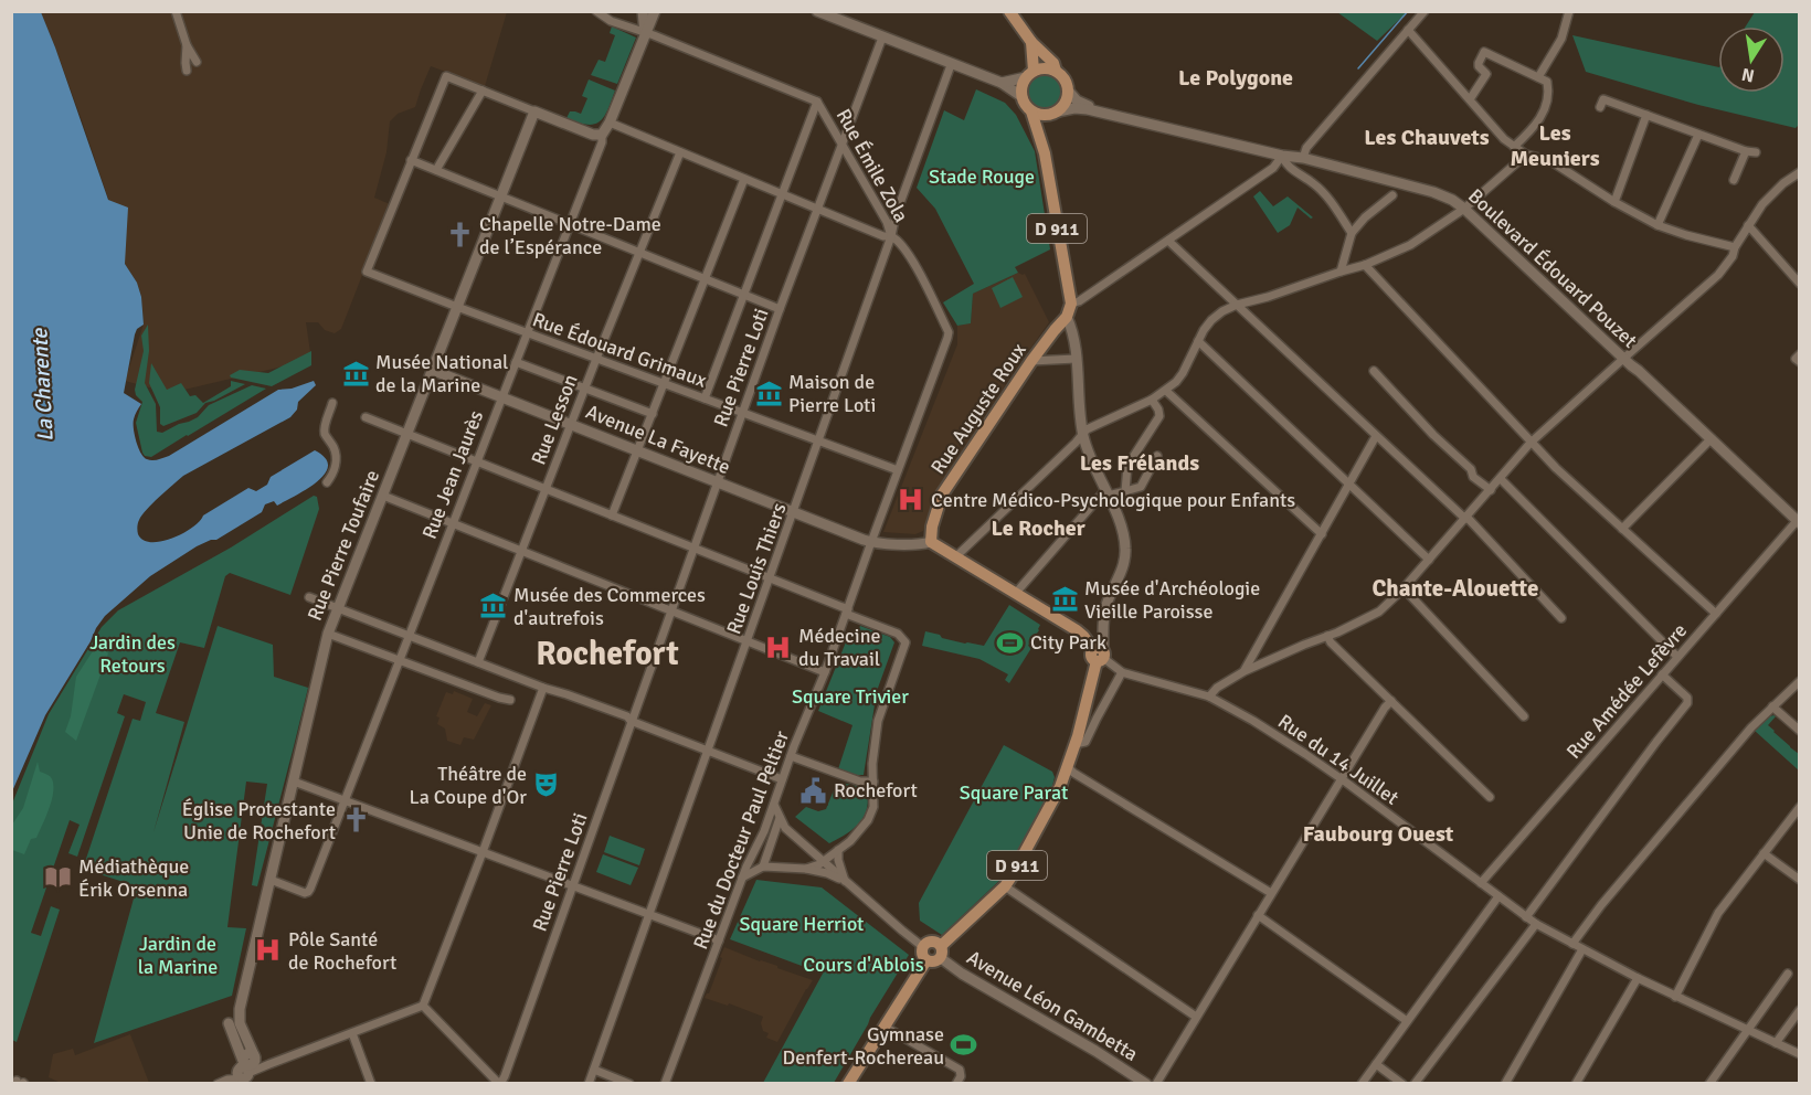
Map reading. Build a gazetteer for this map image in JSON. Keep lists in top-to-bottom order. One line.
{"streets":{"main road":["D 911","Boulevard Édouard Pouzet","Rue Auguste Roux","Avenue La Fayette","Rue Jean Jaurès","Rue Pierre Toufaire","Avenue Léon Gambetta"],"street":["Rue Émile Zola","Rue Édouard Grimaux","Rue Pierre Loti","Rue Lesson","Rue Louis Thiers","Rue Amédée Lefèvre","Rue du 14 Juillet","Rue du Docteur Paul Peltier"]},"crossings":[["Rue Émile Zola","Rue Pierre Loti"],["Rue Émile Zola","Rue Jean Jaurès"],["Rue Émile Zola","Rue Louis Thiers"],["Rue Émile Zola","Rue du Docteur Paul Peltier"],["D 911","Boulevard Édouard Pouzet"],["D 911","Rue Auguste Roux"],["D 911","Rue du 14 Juillet"],["D 911","Avenue Léon Gambetta"],["Boulevard Édouard Pouzet","Rue Amédée Lefèvre"],["Rue Édouard Grimaux","Rue Pierre Loti"],["Rue Édouard Grimaux","Rue Lesson"],["Rue Édouard Grimaux","Rue Jean Jaurès"],["Rue Édouard Grimaux","Rue Pierre Toufaire"],["Rue Édouard Grimaux","Rue Louis Thiers"],["Rue Édouard Grimaux","Rue du Docteur Paul Peltier"],["Rue Pierre Loti","Avenue La Fayette"],["Rue Auguste Roux","Avenue La Fayette"],["Rue Lesson","Avenue La Fayette"],["Avenue La Fayette","Rue Jean Jaurès"],["Avenue La Fayette","Rue Pierre Toufaire"],["Avenue La Fayette","Rue Louis Thiers"],["Avenue La Fayette","Rue du Docteur Paul Peltier"],["Rue Jean Jaurès","Rue Pierre Toufaire"],["Rue Amédée Lefèvre","Rue du 14 Juillet"]],"districts":["Le Polygone","Les Meuniers","Les Chauvets","Les Frélands","Le Rocher","Chante-Alouette","Rochefort","Faubourg Ouest"],"water":["La Charente"],"parks":["Stade Rouge","Jardin des Retours","Square Trivier","Square Parat","Square Herriot","Jardin de la Marine","Cours d'Ablois"],"places":{"church":["Chapelle Notre-Dame de l’Espérance","Église Protestante Unie de Rochefort"],"museum":["Musée National de la Marine","Maison de Pierre Loti","Musée d'Archéologie Vieille Paroisse","Musée des Commerces d'autrefois"],"hospital":["Centre Médico-Psychologique pour Enfants","Médecine du Travail","Pôle Santé de Rochefort"],"sports":["City Park","Gymnase Denfert-Rochereau"],"theatre":["Théâtre de La Coupe d'Or"],"public building":["Rochefort"],"library":["Médiathèque Érik Orsenna"]},"north":"bottom"}
